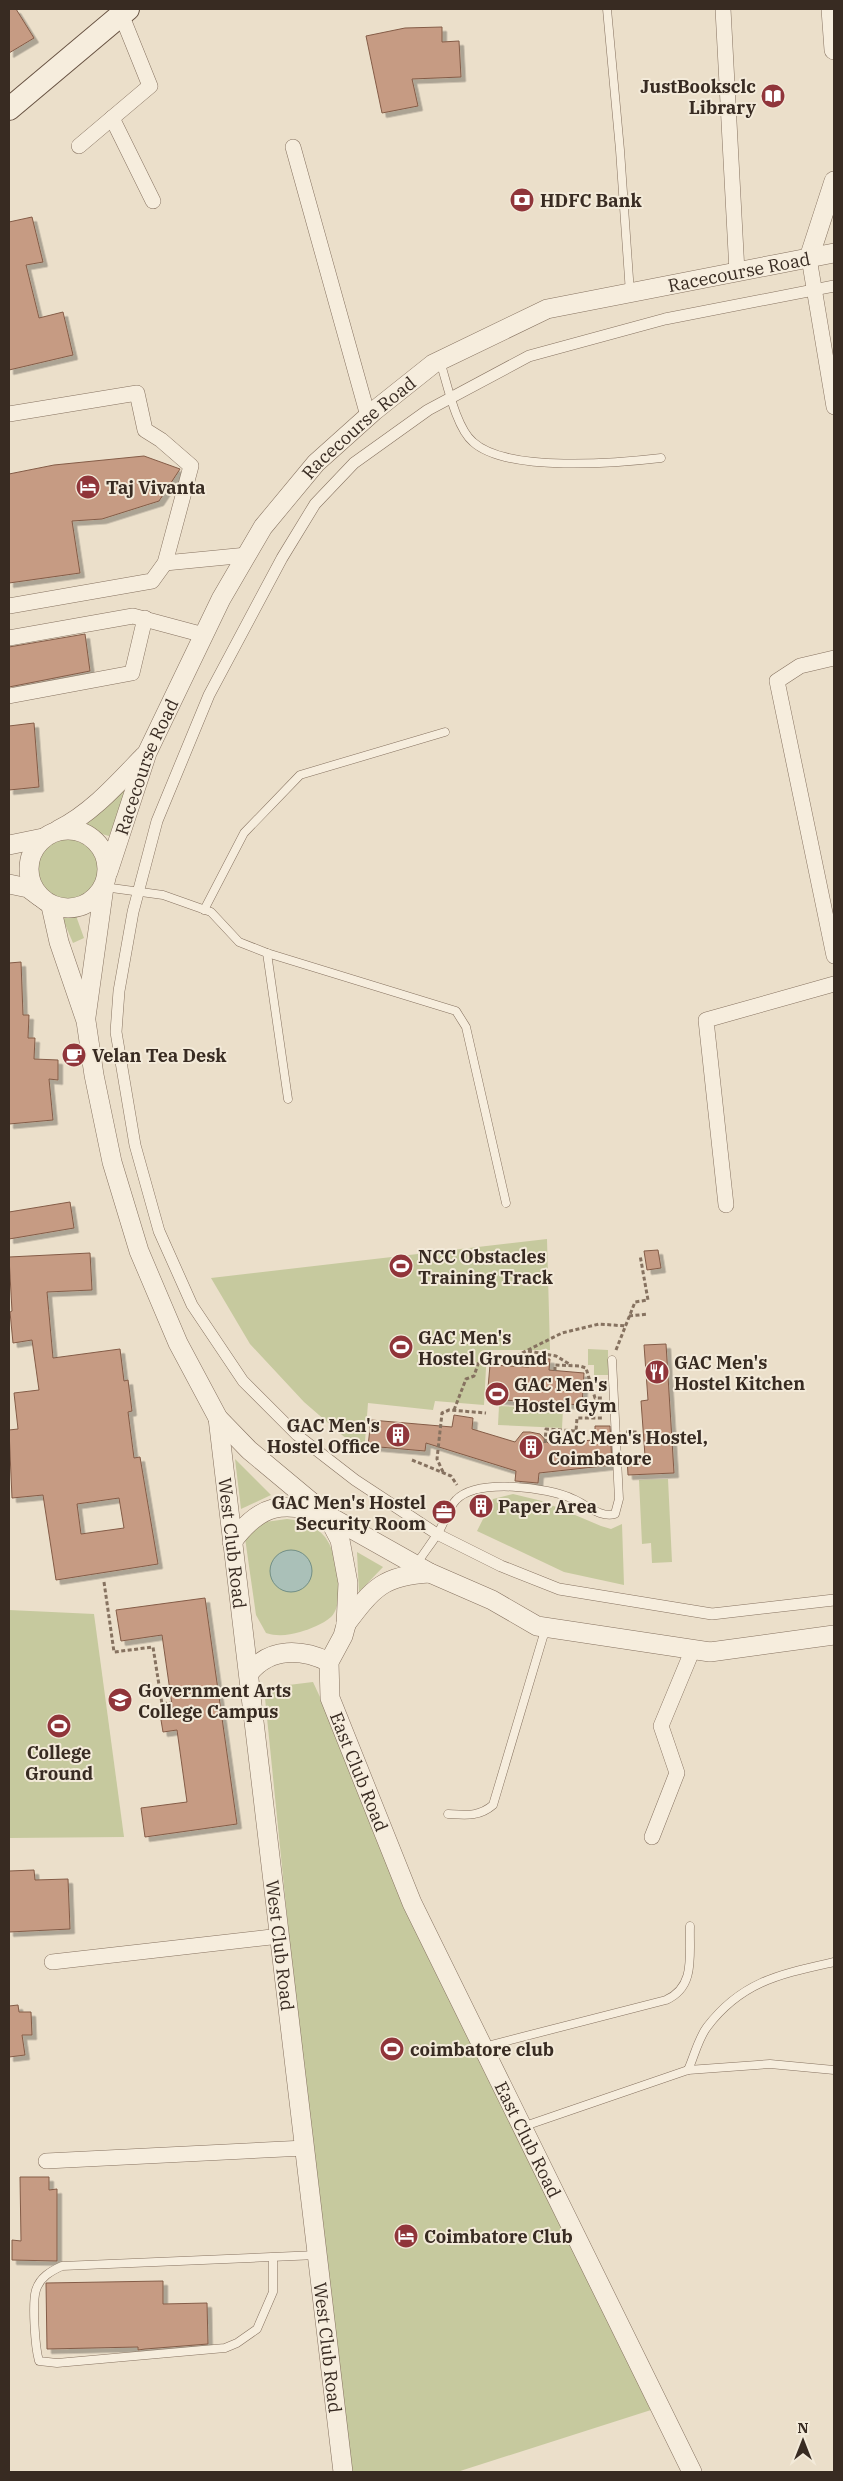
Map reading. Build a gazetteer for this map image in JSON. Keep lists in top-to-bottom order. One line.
{"streets":{"street":["Racecourse Road","West Club Road","East Club Road"]},"places":{"library":["JustBooksclc Library"],"bank":["HDFC Bank"],"hotel":["Taj Vivanta","Coimbatore Club"],"cafe":["Velan Tea Desk"],"sports":["NCC Obstacles Training Track","GAC Men's Hostel Ground","GAC Men's Hostel Gym","College Ground","coimbatore club"],"restaurant":["GAC Men's Hostel Kitchen"],"building":["GAC Men's Hostel Office","GAC Men's Hostel, Coimbatore","Paper Area"],"office":["GAC Men's Hostel Security Room"],"school or university":["Government Arts College Campus"]},"north":"top"}
